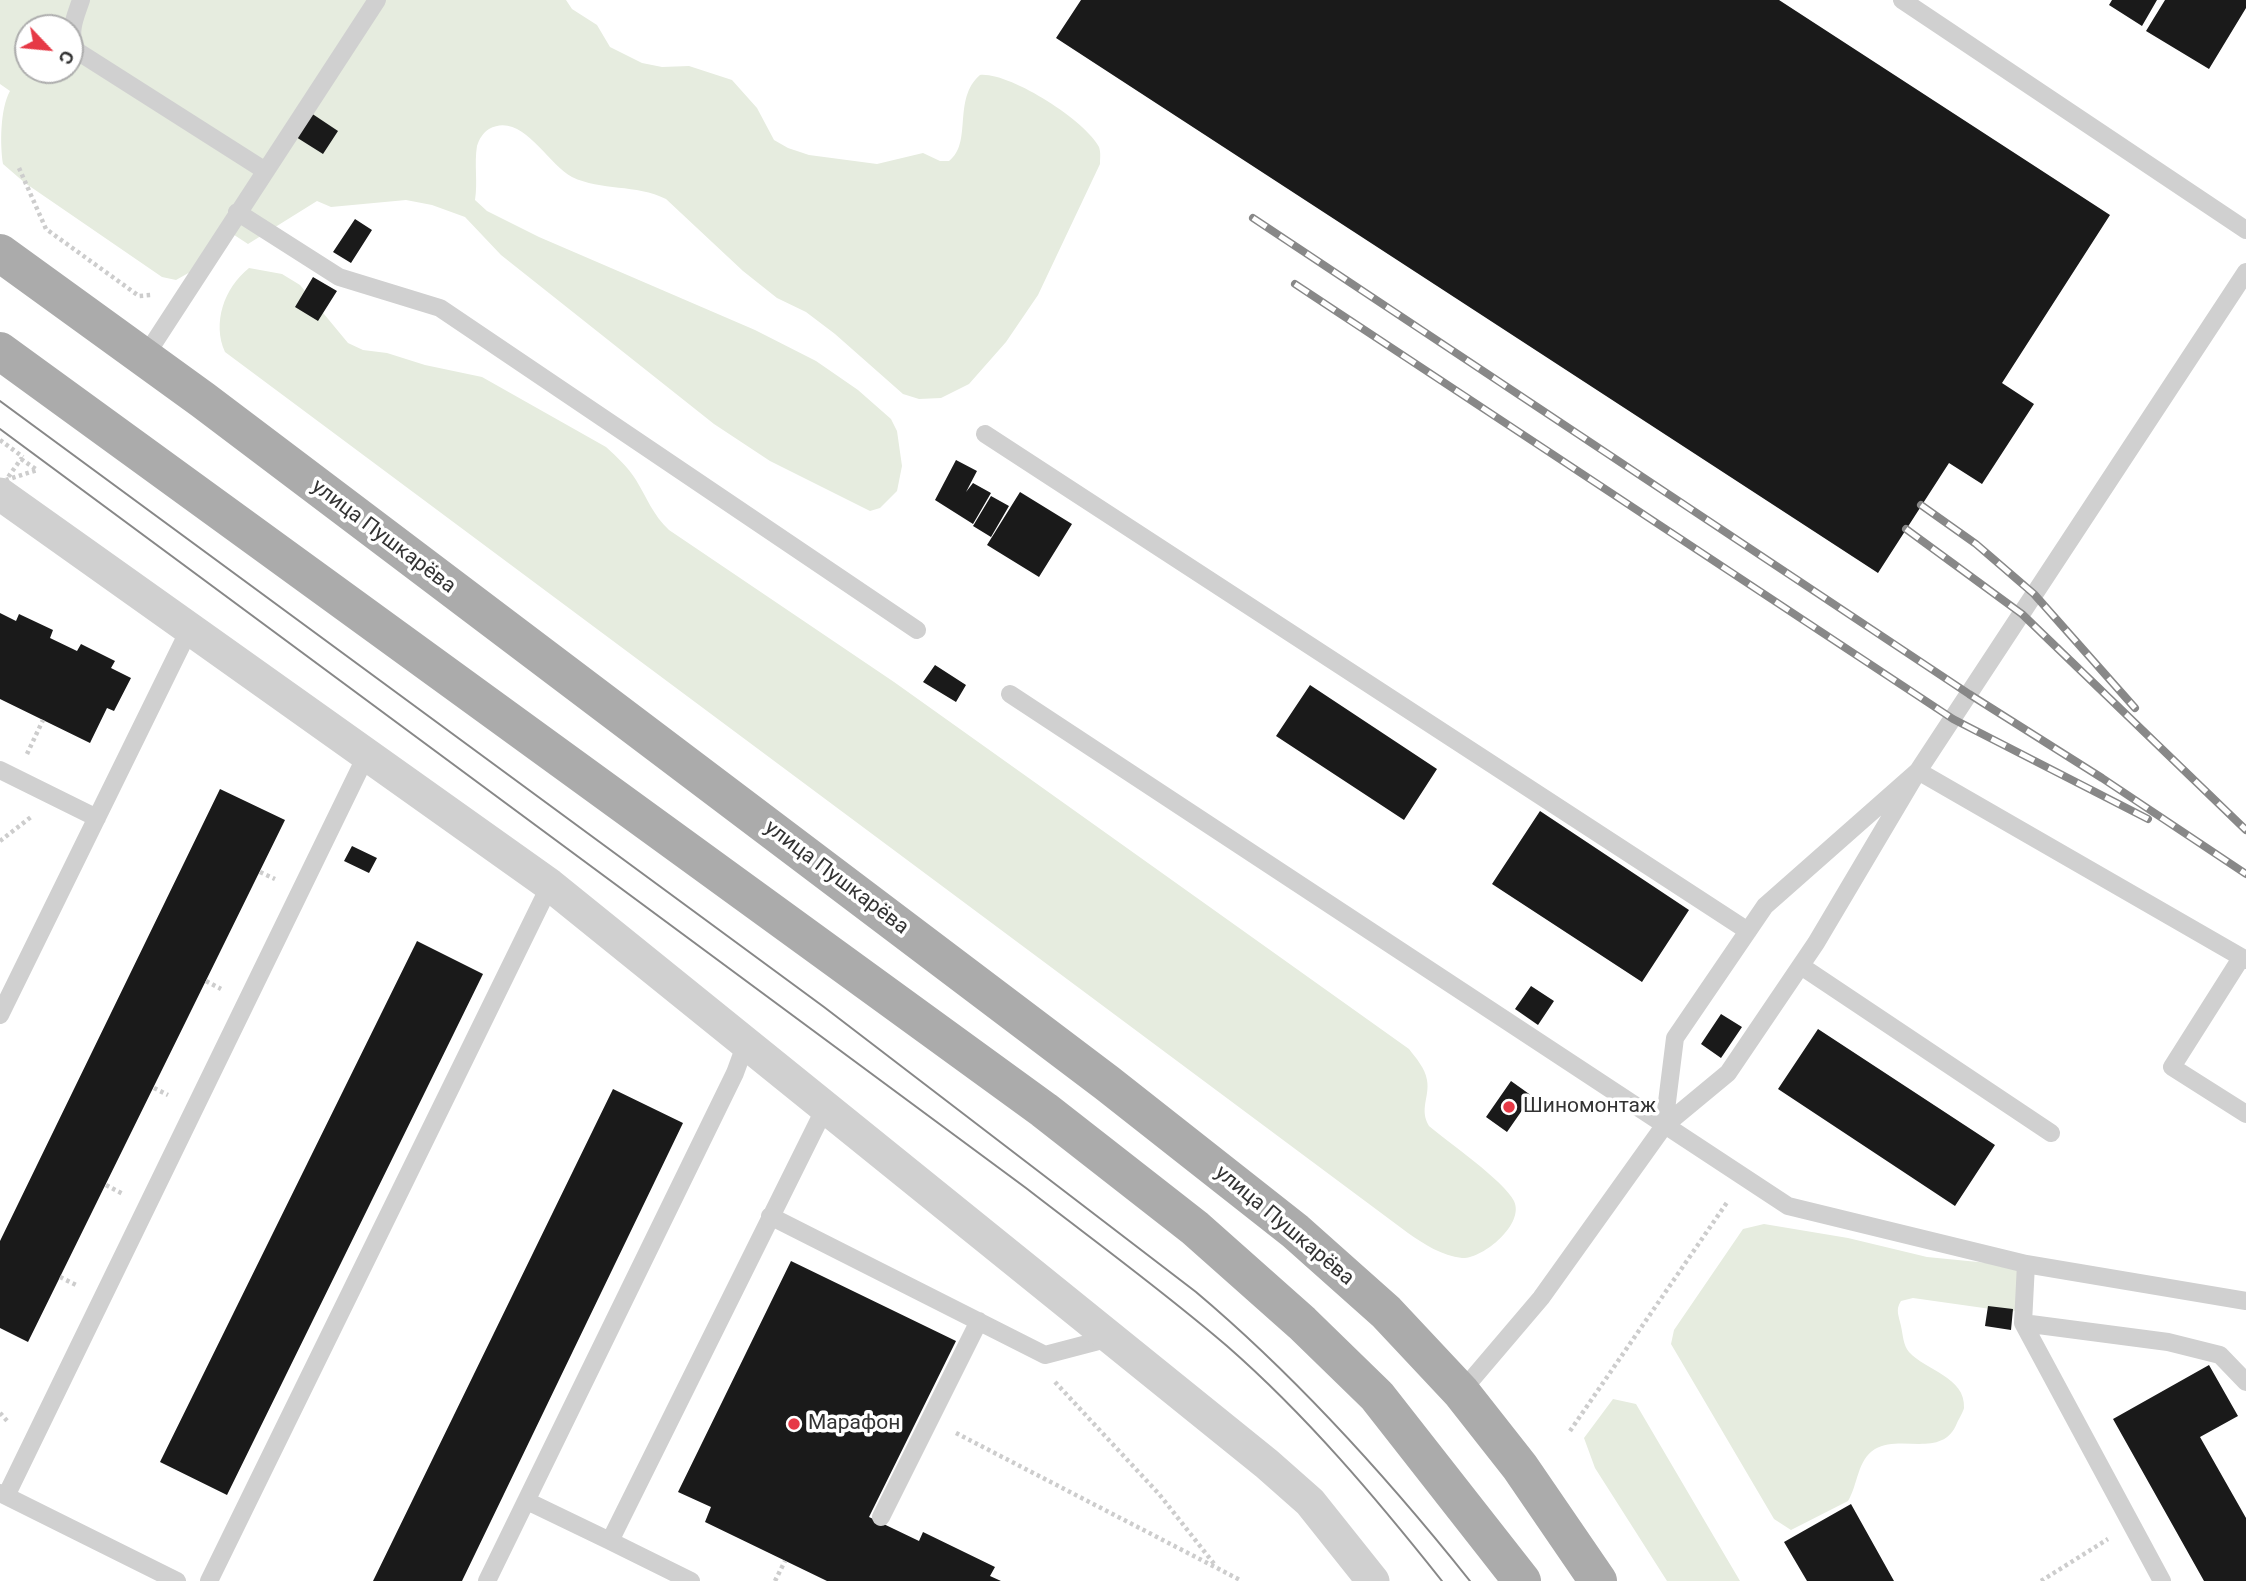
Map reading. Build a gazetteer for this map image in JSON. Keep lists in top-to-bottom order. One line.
{"streets":{"main road":["улица Пушкарёва"]},"places":["Шиномонтаж","Марафон"],"north":"bottom right"}
